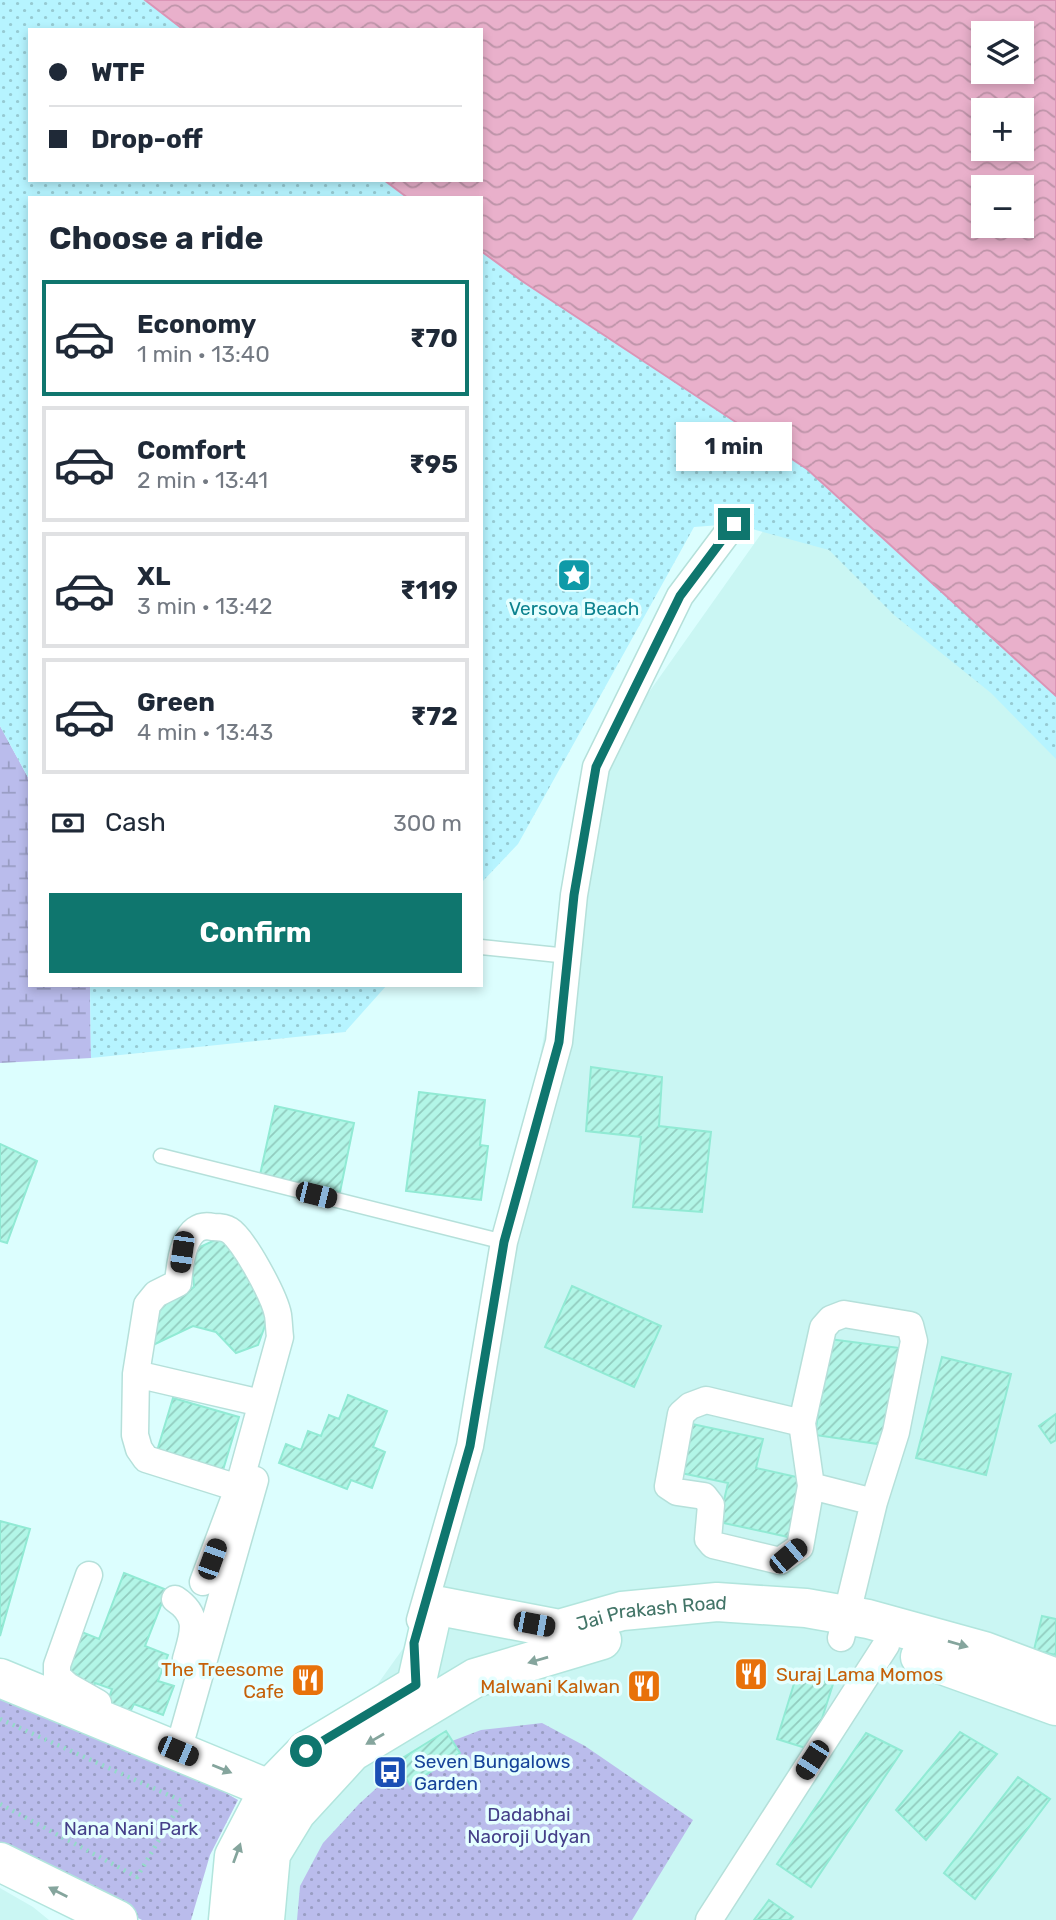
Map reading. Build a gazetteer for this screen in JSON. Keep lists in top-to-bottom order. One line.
{"streets":{"main road":["Jai Prakash Road"]},"parks":["Dadabhai Naoroji Udyan","Nana Nani Park"],"places":{"place":["Versova Beach"],"restaurant":["Suraj Lama Momos","The Treesome Cafe","Malwani Kalwan"],"bus stop":["Seven Bungalows Garden"]},"page":{"map_buttons":["+","−"],"banner":["WTF","Drop-off"],"heading":"Choose a ride","list":[{"name":"Economy","note":"1 min · 13:40","value":"₹70"},{"name":"Comfort","note":"2 min · 13:41","value":"₹95"},{"name":"XL","note":"3 min · 13:42","value":"₹119"},{"name":"Green","note":"4 min · 13:43","value":"₹72"}],"bubble":"1 min","pay":["Cash","300 m"],"buttons":"Confirm"}}
